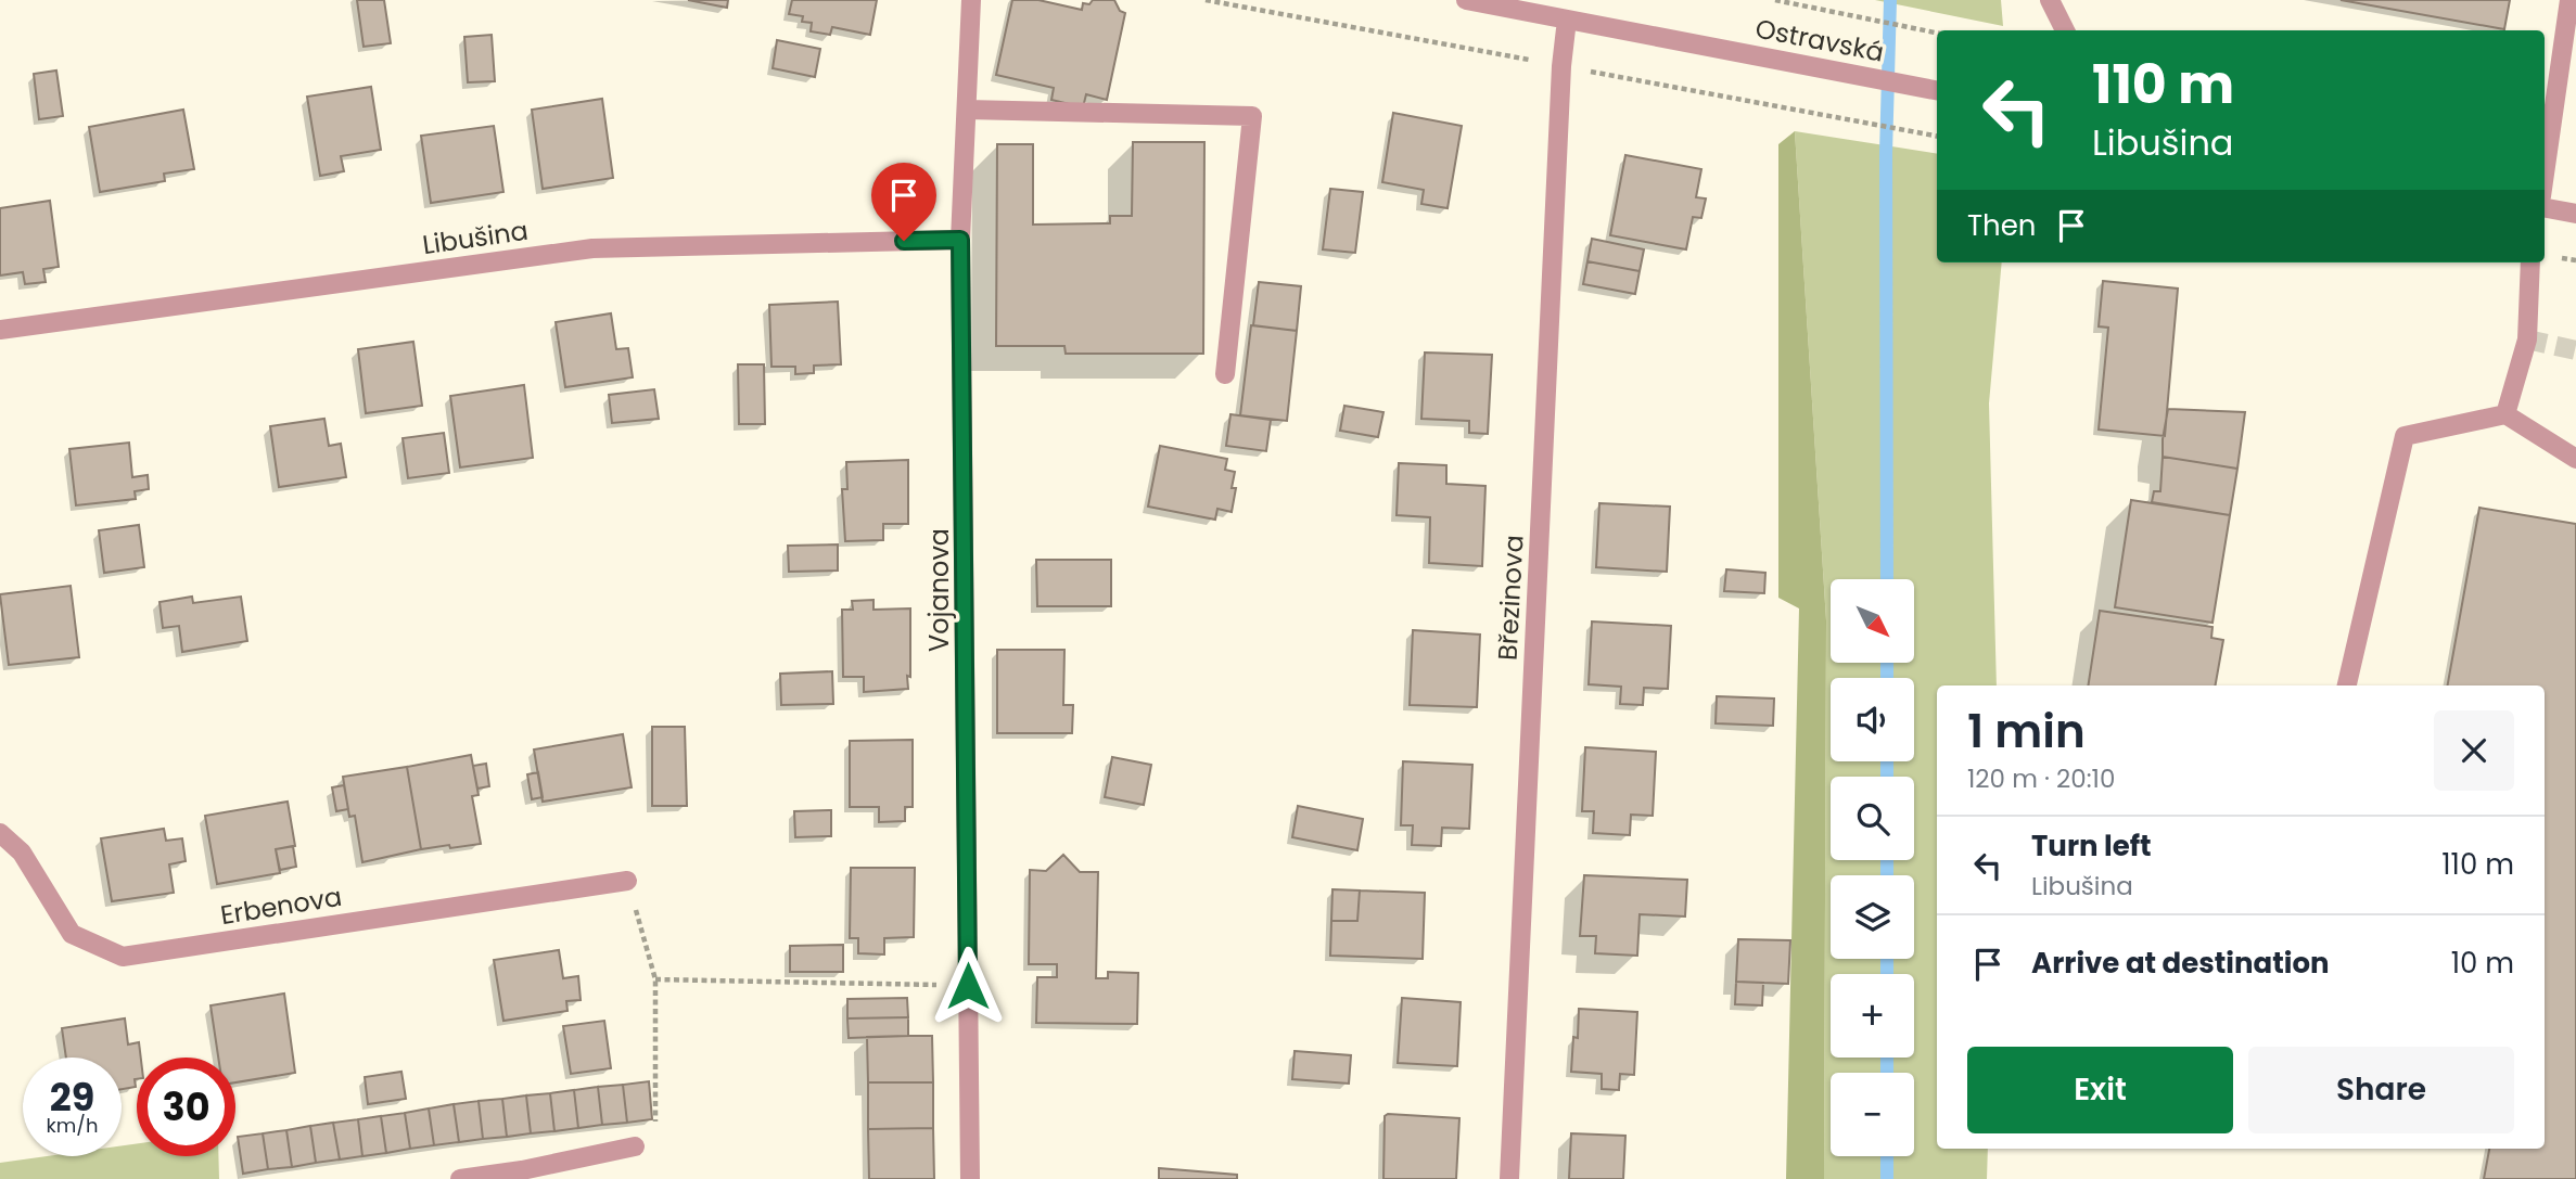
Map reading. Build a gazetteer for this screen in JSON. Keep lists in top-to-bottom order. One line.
{"streets":{"street":["Ostravská","Libušina","Vojanova","Březinova","Erbenova"]},"crossings":[["Ostravská","Březinova"],["Libušina","Vojanova"]],"north":"bottom right","page":{"turn":["110 m","Libušina"],"then":"Then","map_buttons":["+","−"],"heading":["1 min","120 m · 20:10"],"list":[{"name":"Turn left","note":"Libušina","value":"110 m"},{"name":"Arrive at destination","value":"10 m"}],"buttons":["Exit","Share"],"speed":"29 km/h","limit":"30"}}
